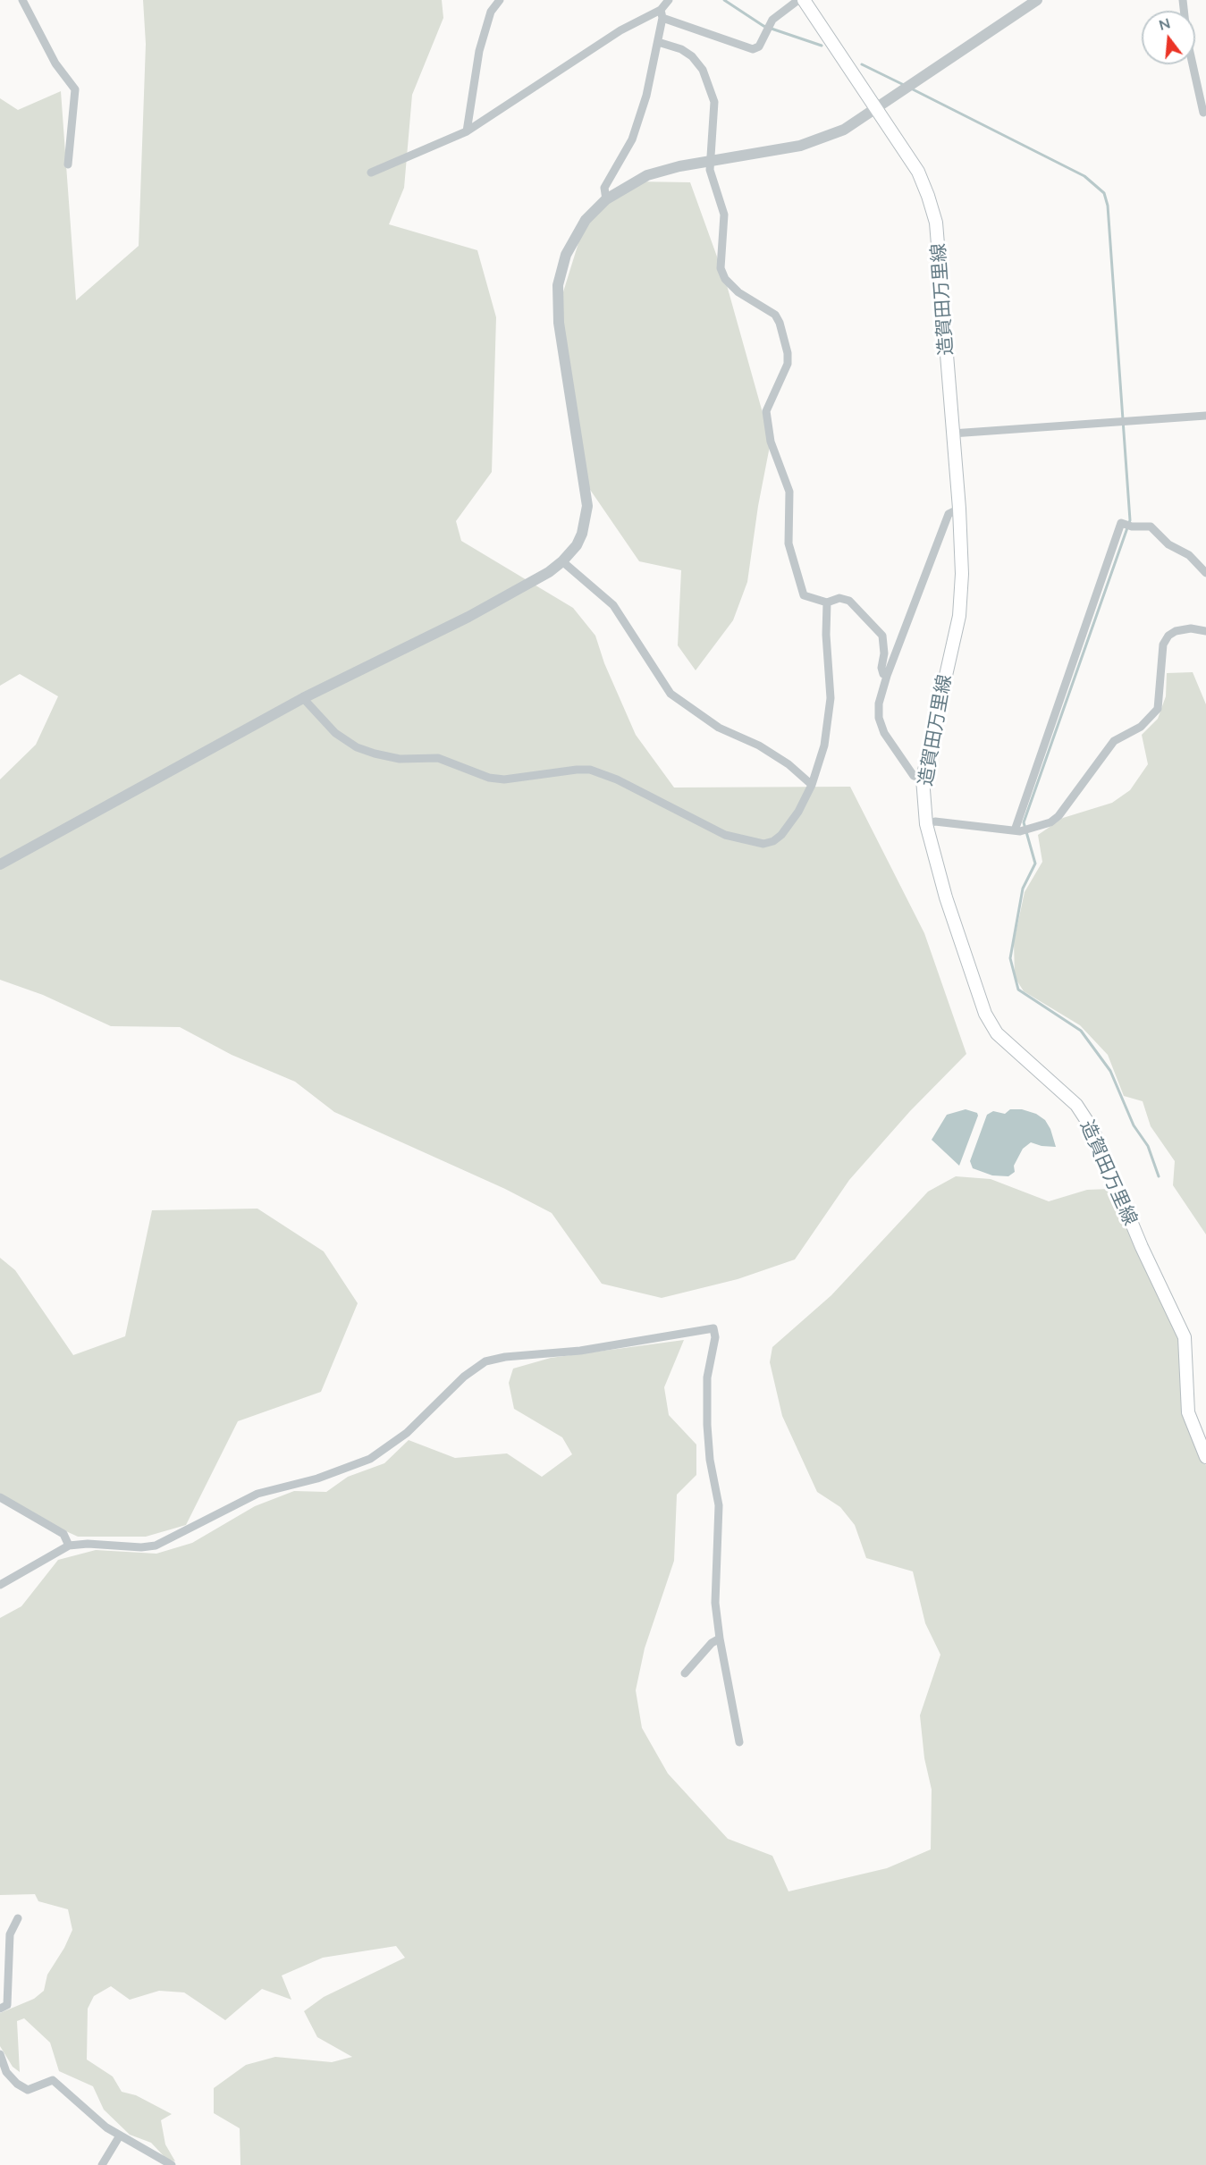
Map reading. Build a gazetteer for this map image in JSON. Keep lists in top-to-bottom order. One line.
{"streets":{"main road":["造賀田万里線"]},"north":"top"}
